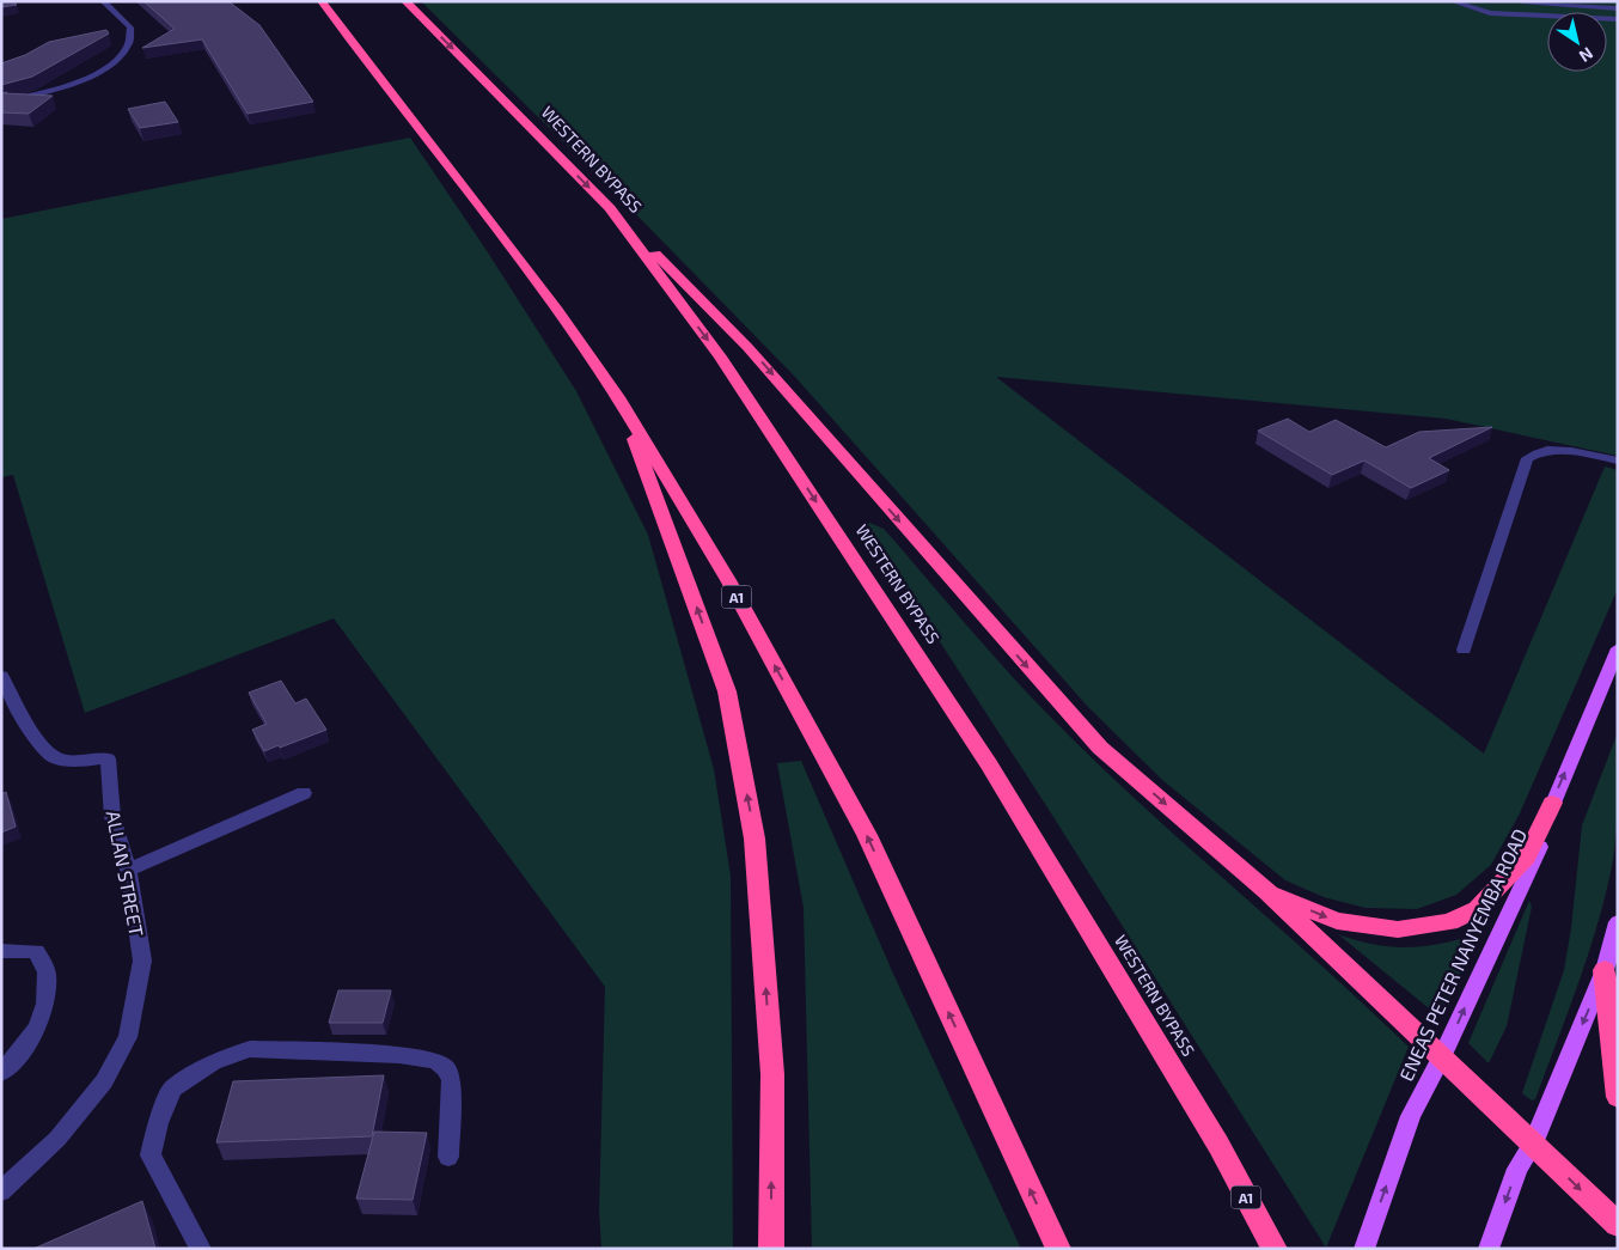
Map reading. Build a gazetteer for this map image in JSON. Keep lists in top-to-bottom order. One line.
{"streets":{"highway":["WESTERN BYPASS","A1"],"main road":["ENEAS PETER NANYEMBA ROAD"],"street":["ALLAN STREET"]},"north":"bottom right"}
